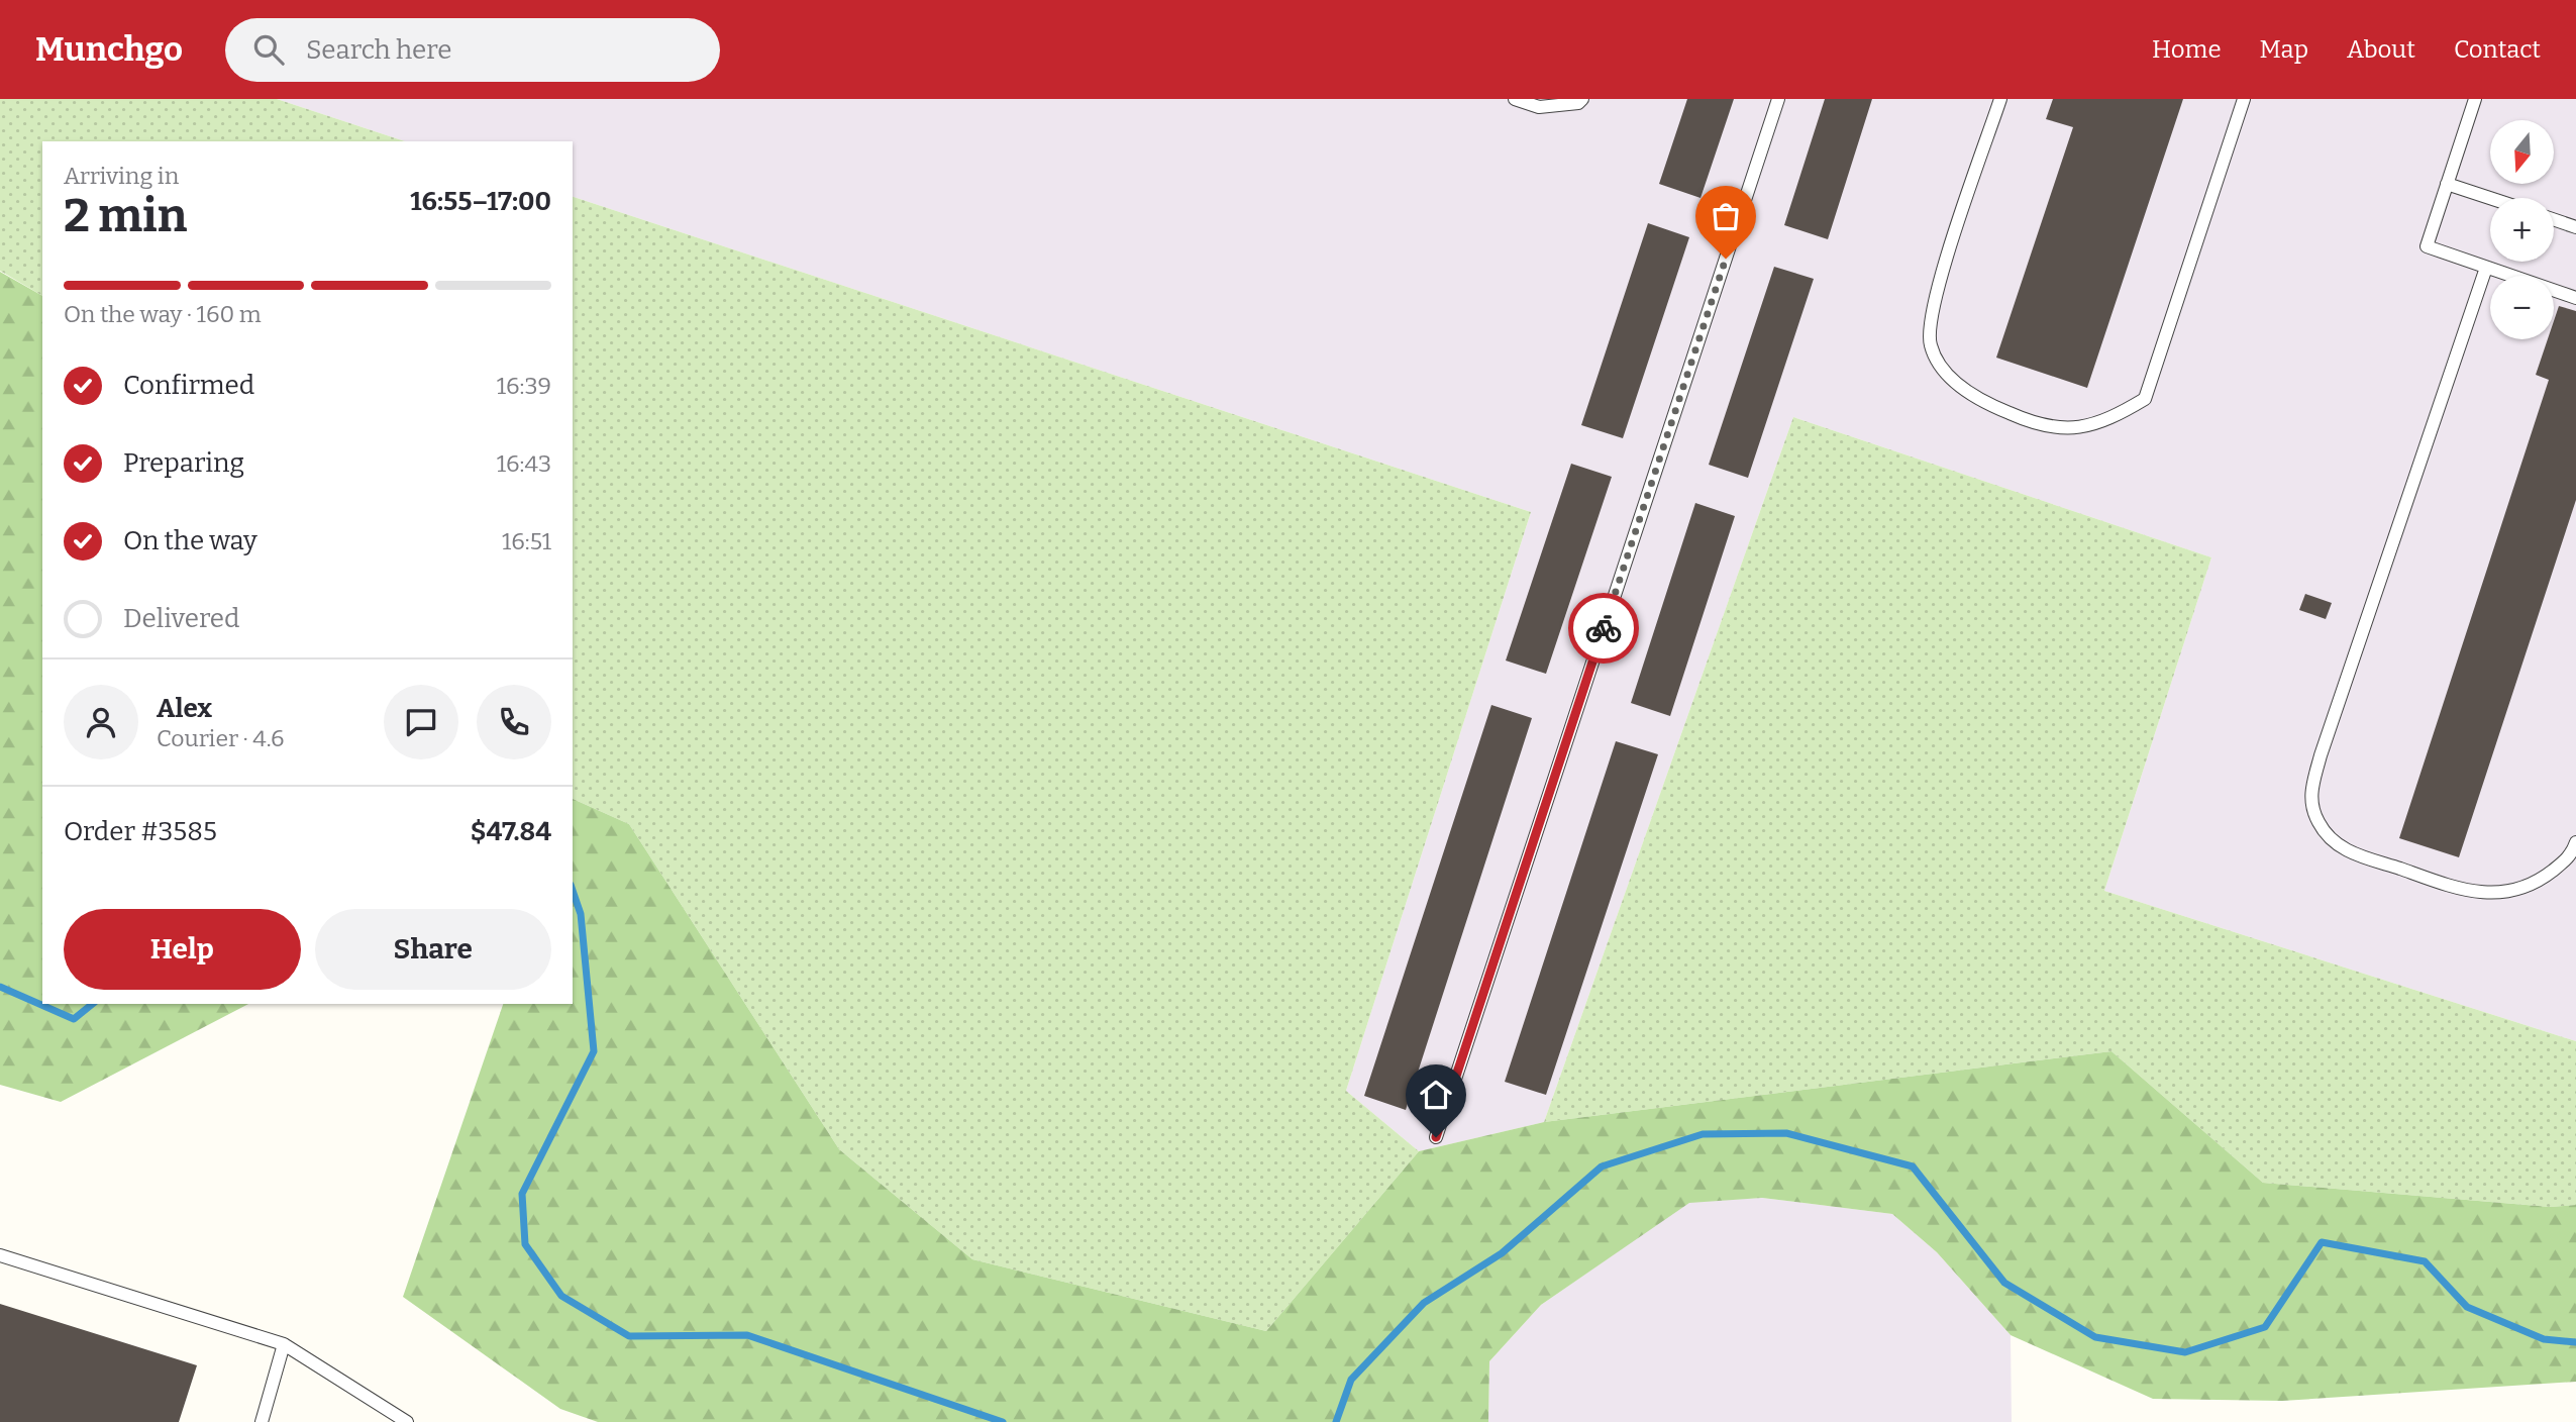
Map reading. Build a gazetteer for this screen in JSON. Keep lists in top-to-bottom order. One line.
{"north":"bottom","page":{"header":"Munchgo","search":"Search here","nav":["Home","Map","About","Contact"],"map_buttons":["+","−"],"heading":["2 min","Arriving in","16:55–17:00"],"panel":["Alex","Courier · 4.6","Order #3585","$47.84"],"bar":"On the way · 160 m","list":[["Confirmed","16:39"],["Preparing","16:43"],["On the way","16:51"],"Delivered"],"buttons":["Help","Share"]}}
